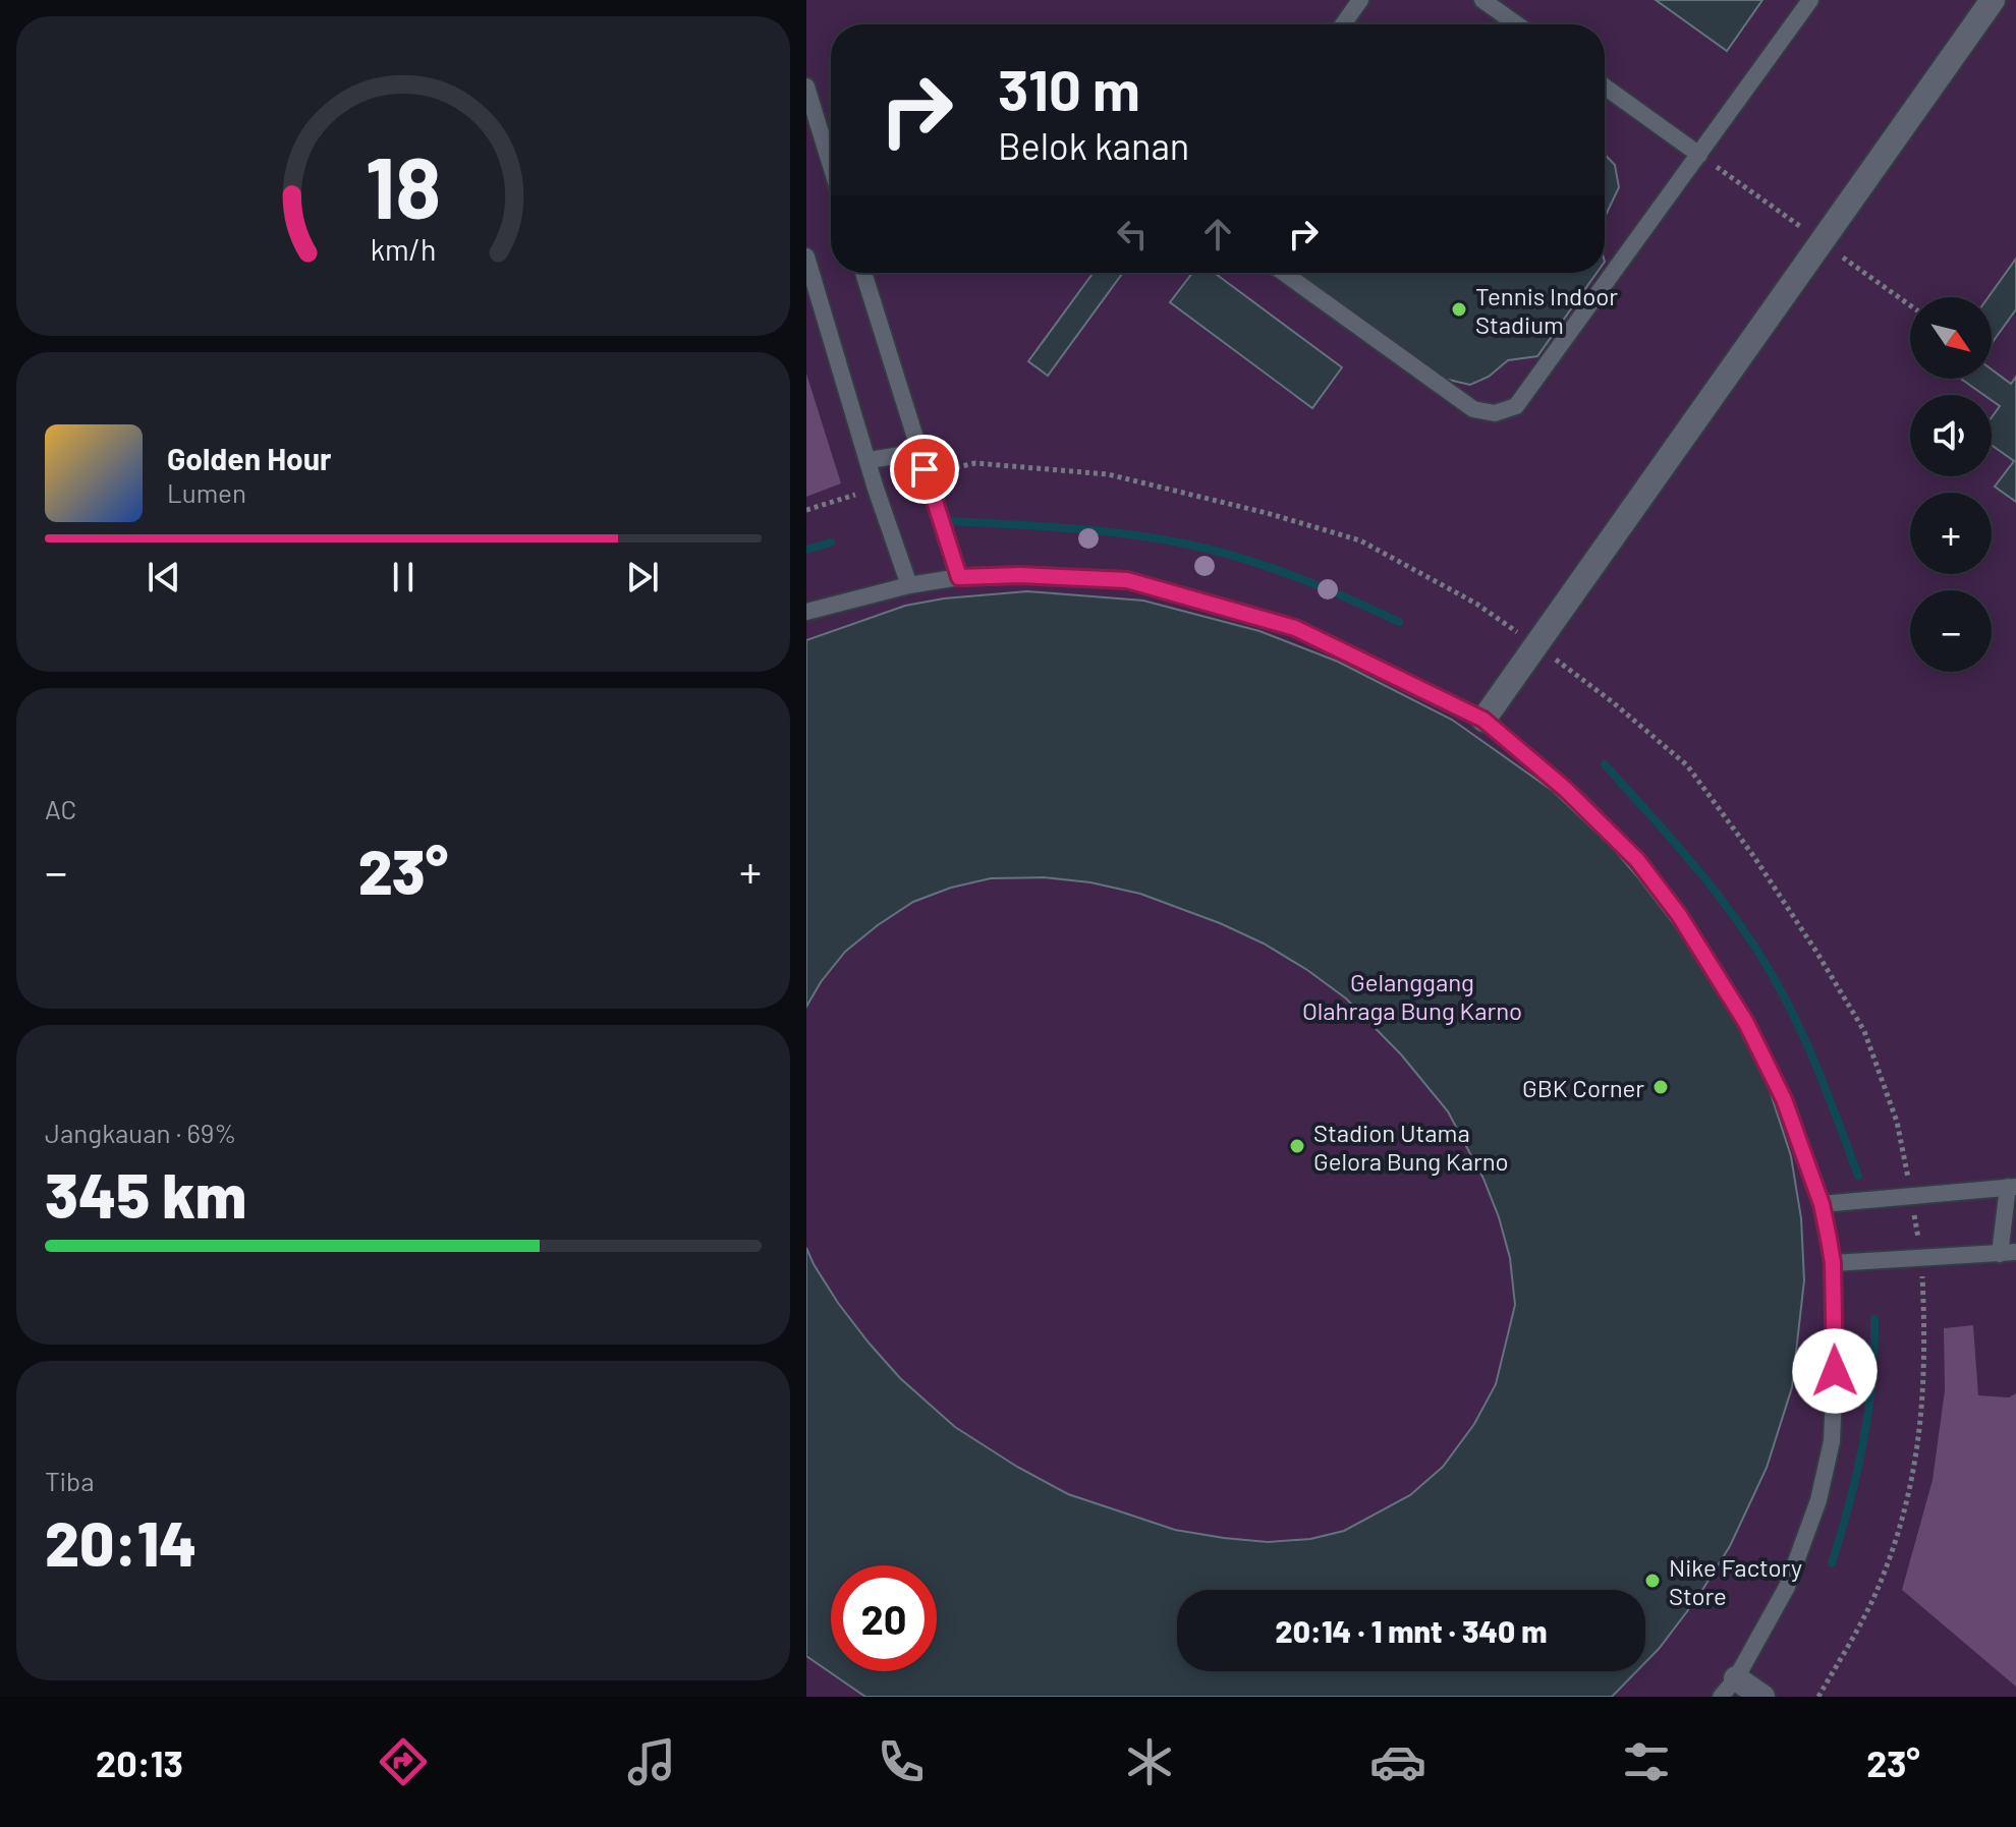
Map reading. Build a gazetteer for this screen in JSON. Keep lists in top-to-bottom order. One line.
{"parks":["Gelanggang Olahraga Bung Karno"],"places":["Tennis Indoor Stadium","GBK Corner","Stadion Utama Gelora Bung Karno","Nike Factory Store"],"north":"bottom right","page":{"turn":["310 m","Belok kanan"],"map_buttons":["+","−"],"song":["Golden Hour","Lumen"],"tile":["AC",["Jangkauan · 69%","345 km"],["Tiba","20:14"]],"heat":["−","23°","+"],"limit":"20","trip":"20:14 · 1 mnt · 340 m","tabs":["20:13","23°"],"gauge":["18","km/h"]}}
